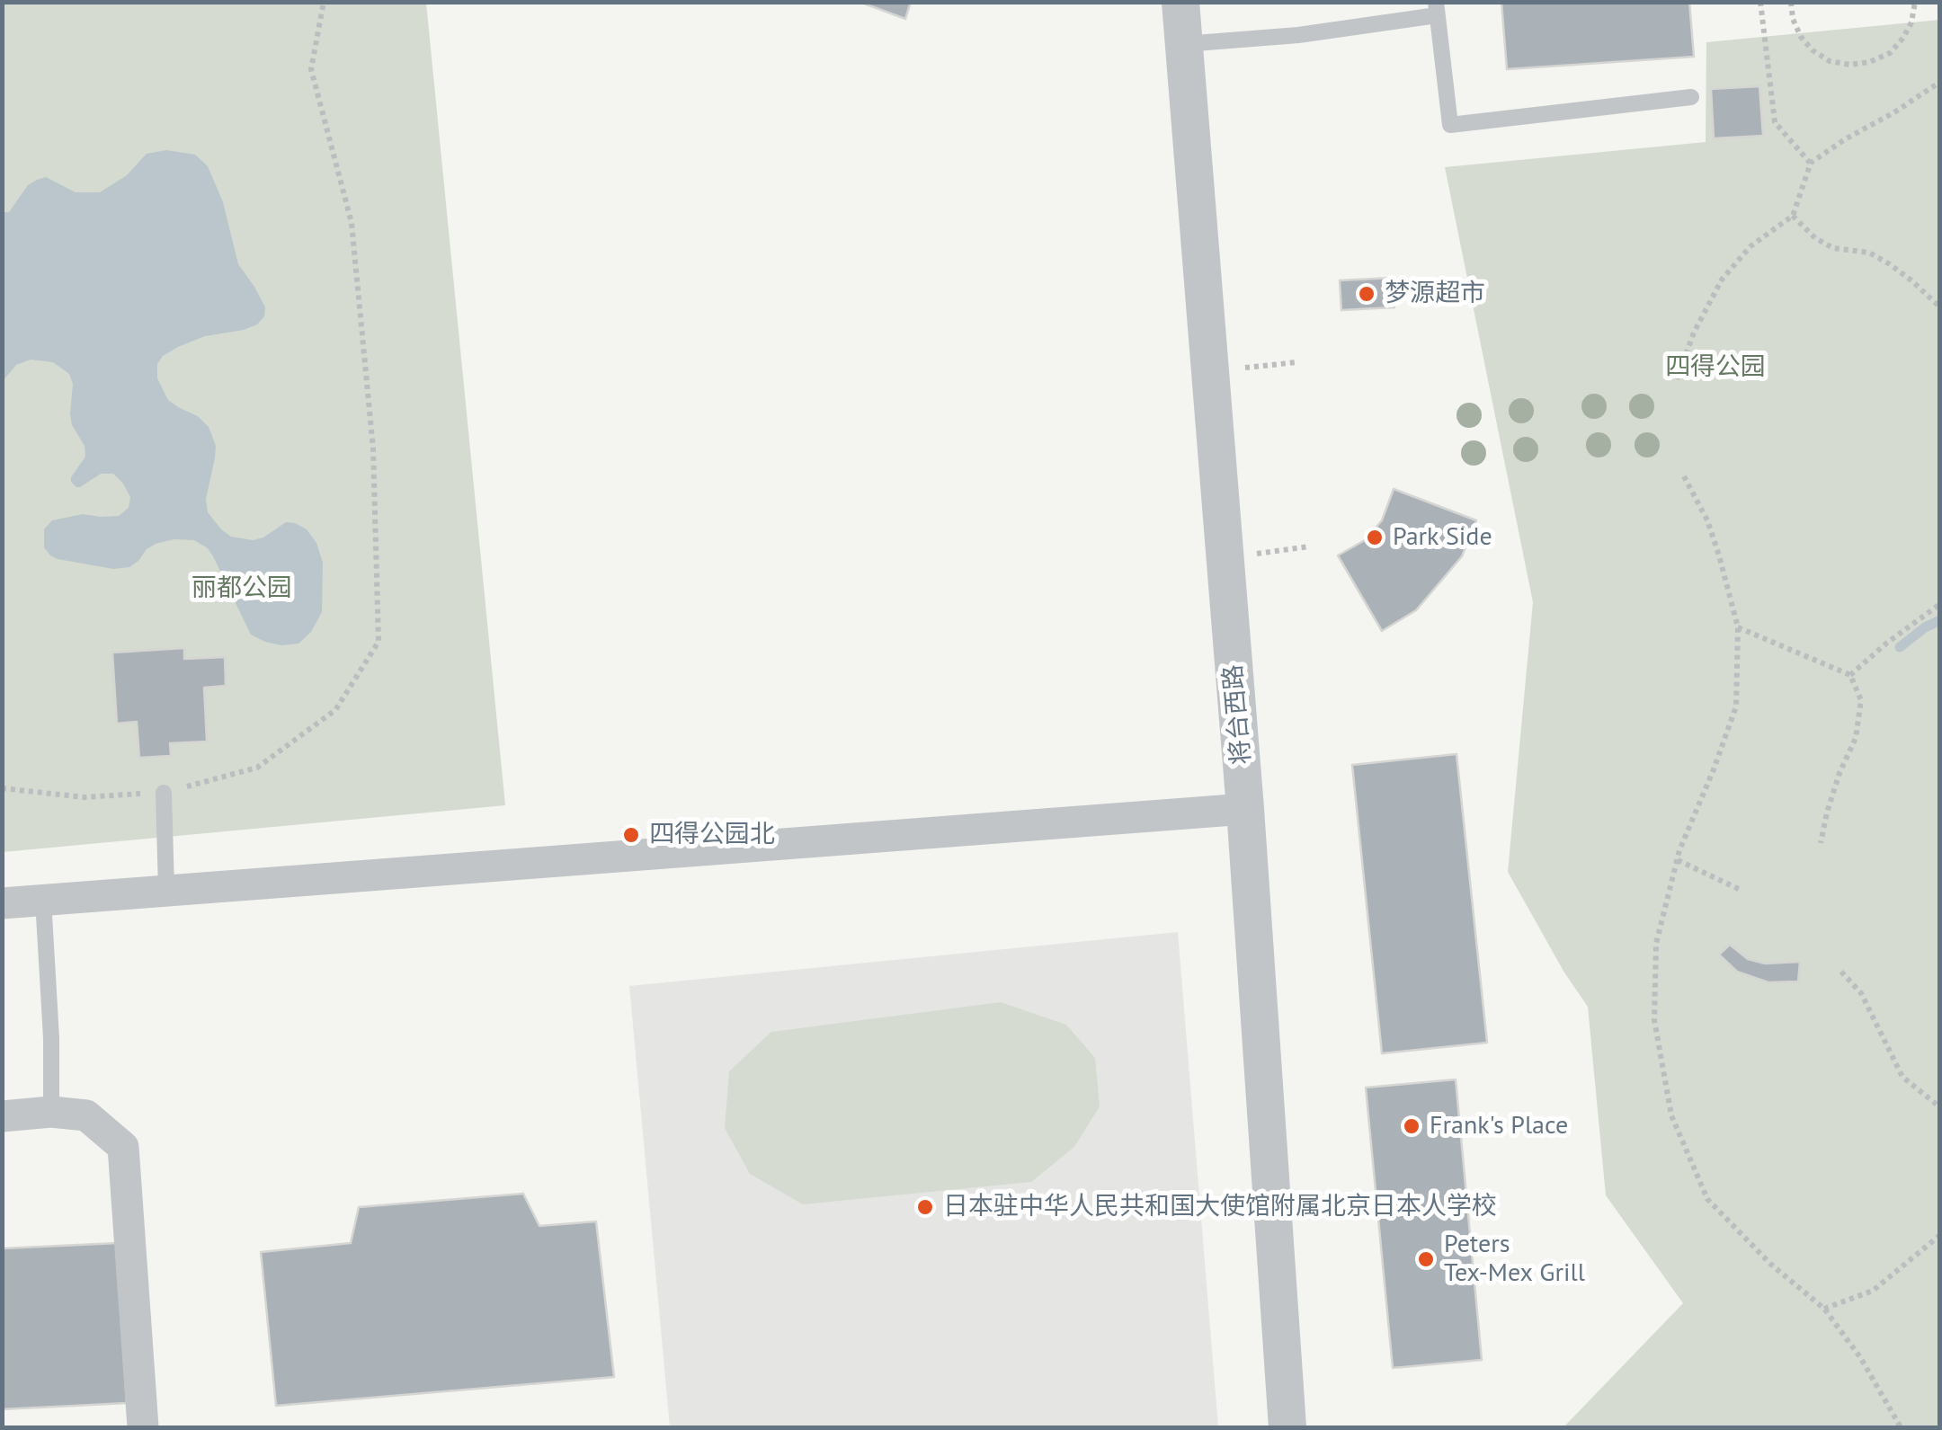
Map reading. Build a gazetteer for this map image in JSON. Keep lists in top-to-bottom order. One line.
{"streets":{"street":["将台西路"]},"parks":["四得公园","丽都公园"],"places":["梦源超市","Park Side","四得公园北","Frank's Place","日本驻中华人民共和国大使馆附属北京日本人学校","Peters Tex-Mex Grill"]}
